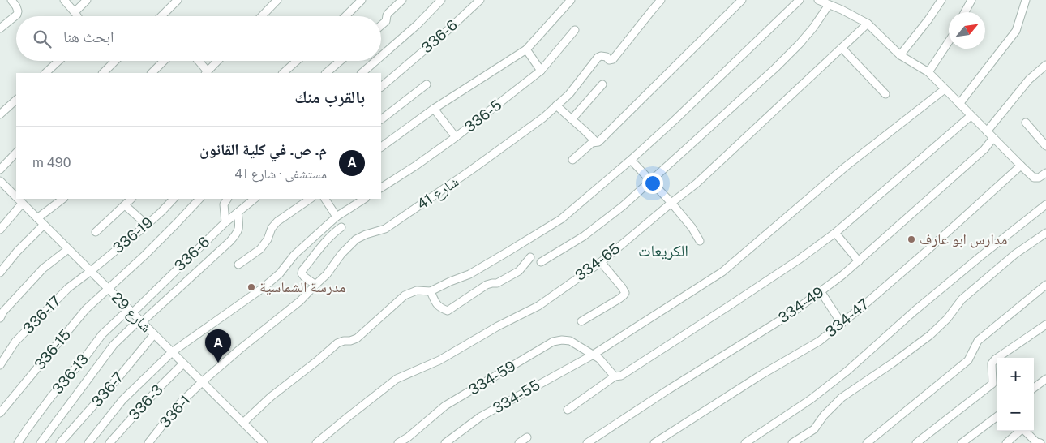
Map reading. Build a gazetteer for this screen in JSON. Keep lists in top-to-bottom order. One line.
{"streets":{"street":["336-6","336-5","شارع 41","336-19","334-65","334-49","شارع 29","336-17","334-47","336-15","336-13","334-59","336-7","334-55","336-3","336-1"]},"crossings":[["336-6","شارع 29"],["336-6","336-13"],["شارع 41","شارع 29"],["شارع 41","336-1"],["336-19","شارع 29"],["336-19","336-17"],["شارع 29","336-17"],["شارع 29","336-15"],["شارع 29","336-13"],["شارع 29","336-7"],["شارع 29","336-3"],["شارع 29","336-1"],["334-59","334-55"]],"districts":["الكريعات"],"places":["مدارس ابو عارف","مدرسة الشماسية"],"north":"top right","page":{"search":"ابحث هنا","heading":"بالقرب منك","list":[{"mark":"A","name":"م. ص. في كلية القانون","note":"مستشفى · شارع 41","value":"490 m"}],"pins":"A","map_buttons":["+","−"]}}
